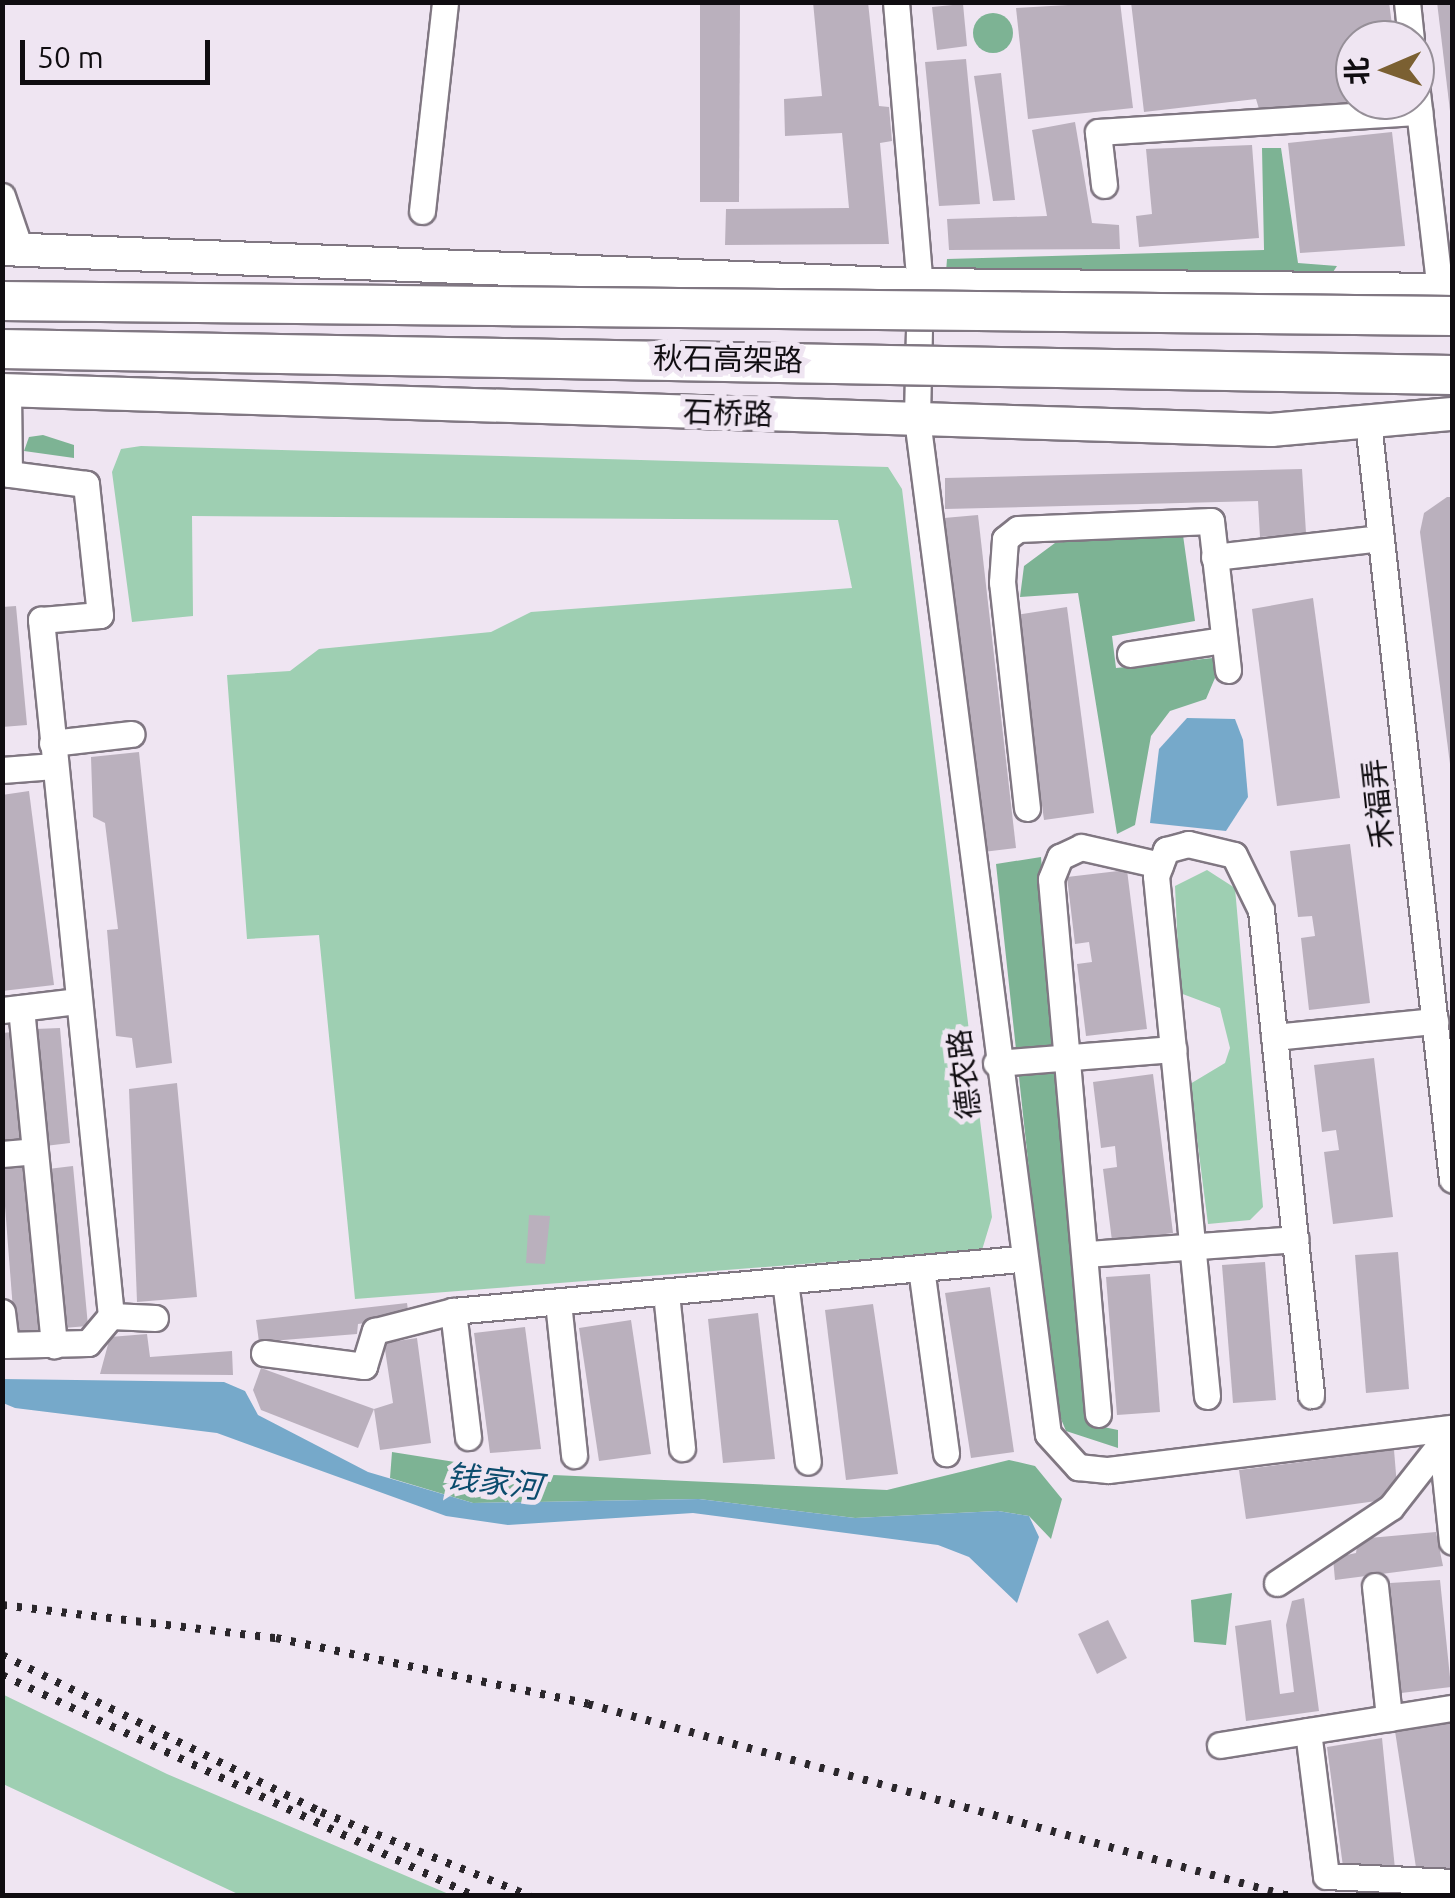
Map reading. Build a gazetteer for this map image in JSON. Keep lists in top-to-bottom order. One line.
{"streets":{"highway":["秋石高架路"],"main road":["石桥路"],"street":["禾福弄","德农路"]},"crossings":[["石桥路","禾福弄"],["石桥路","德农路"]],"water":["钱家河"],"scale_bar":"50 m","north":"left"}
